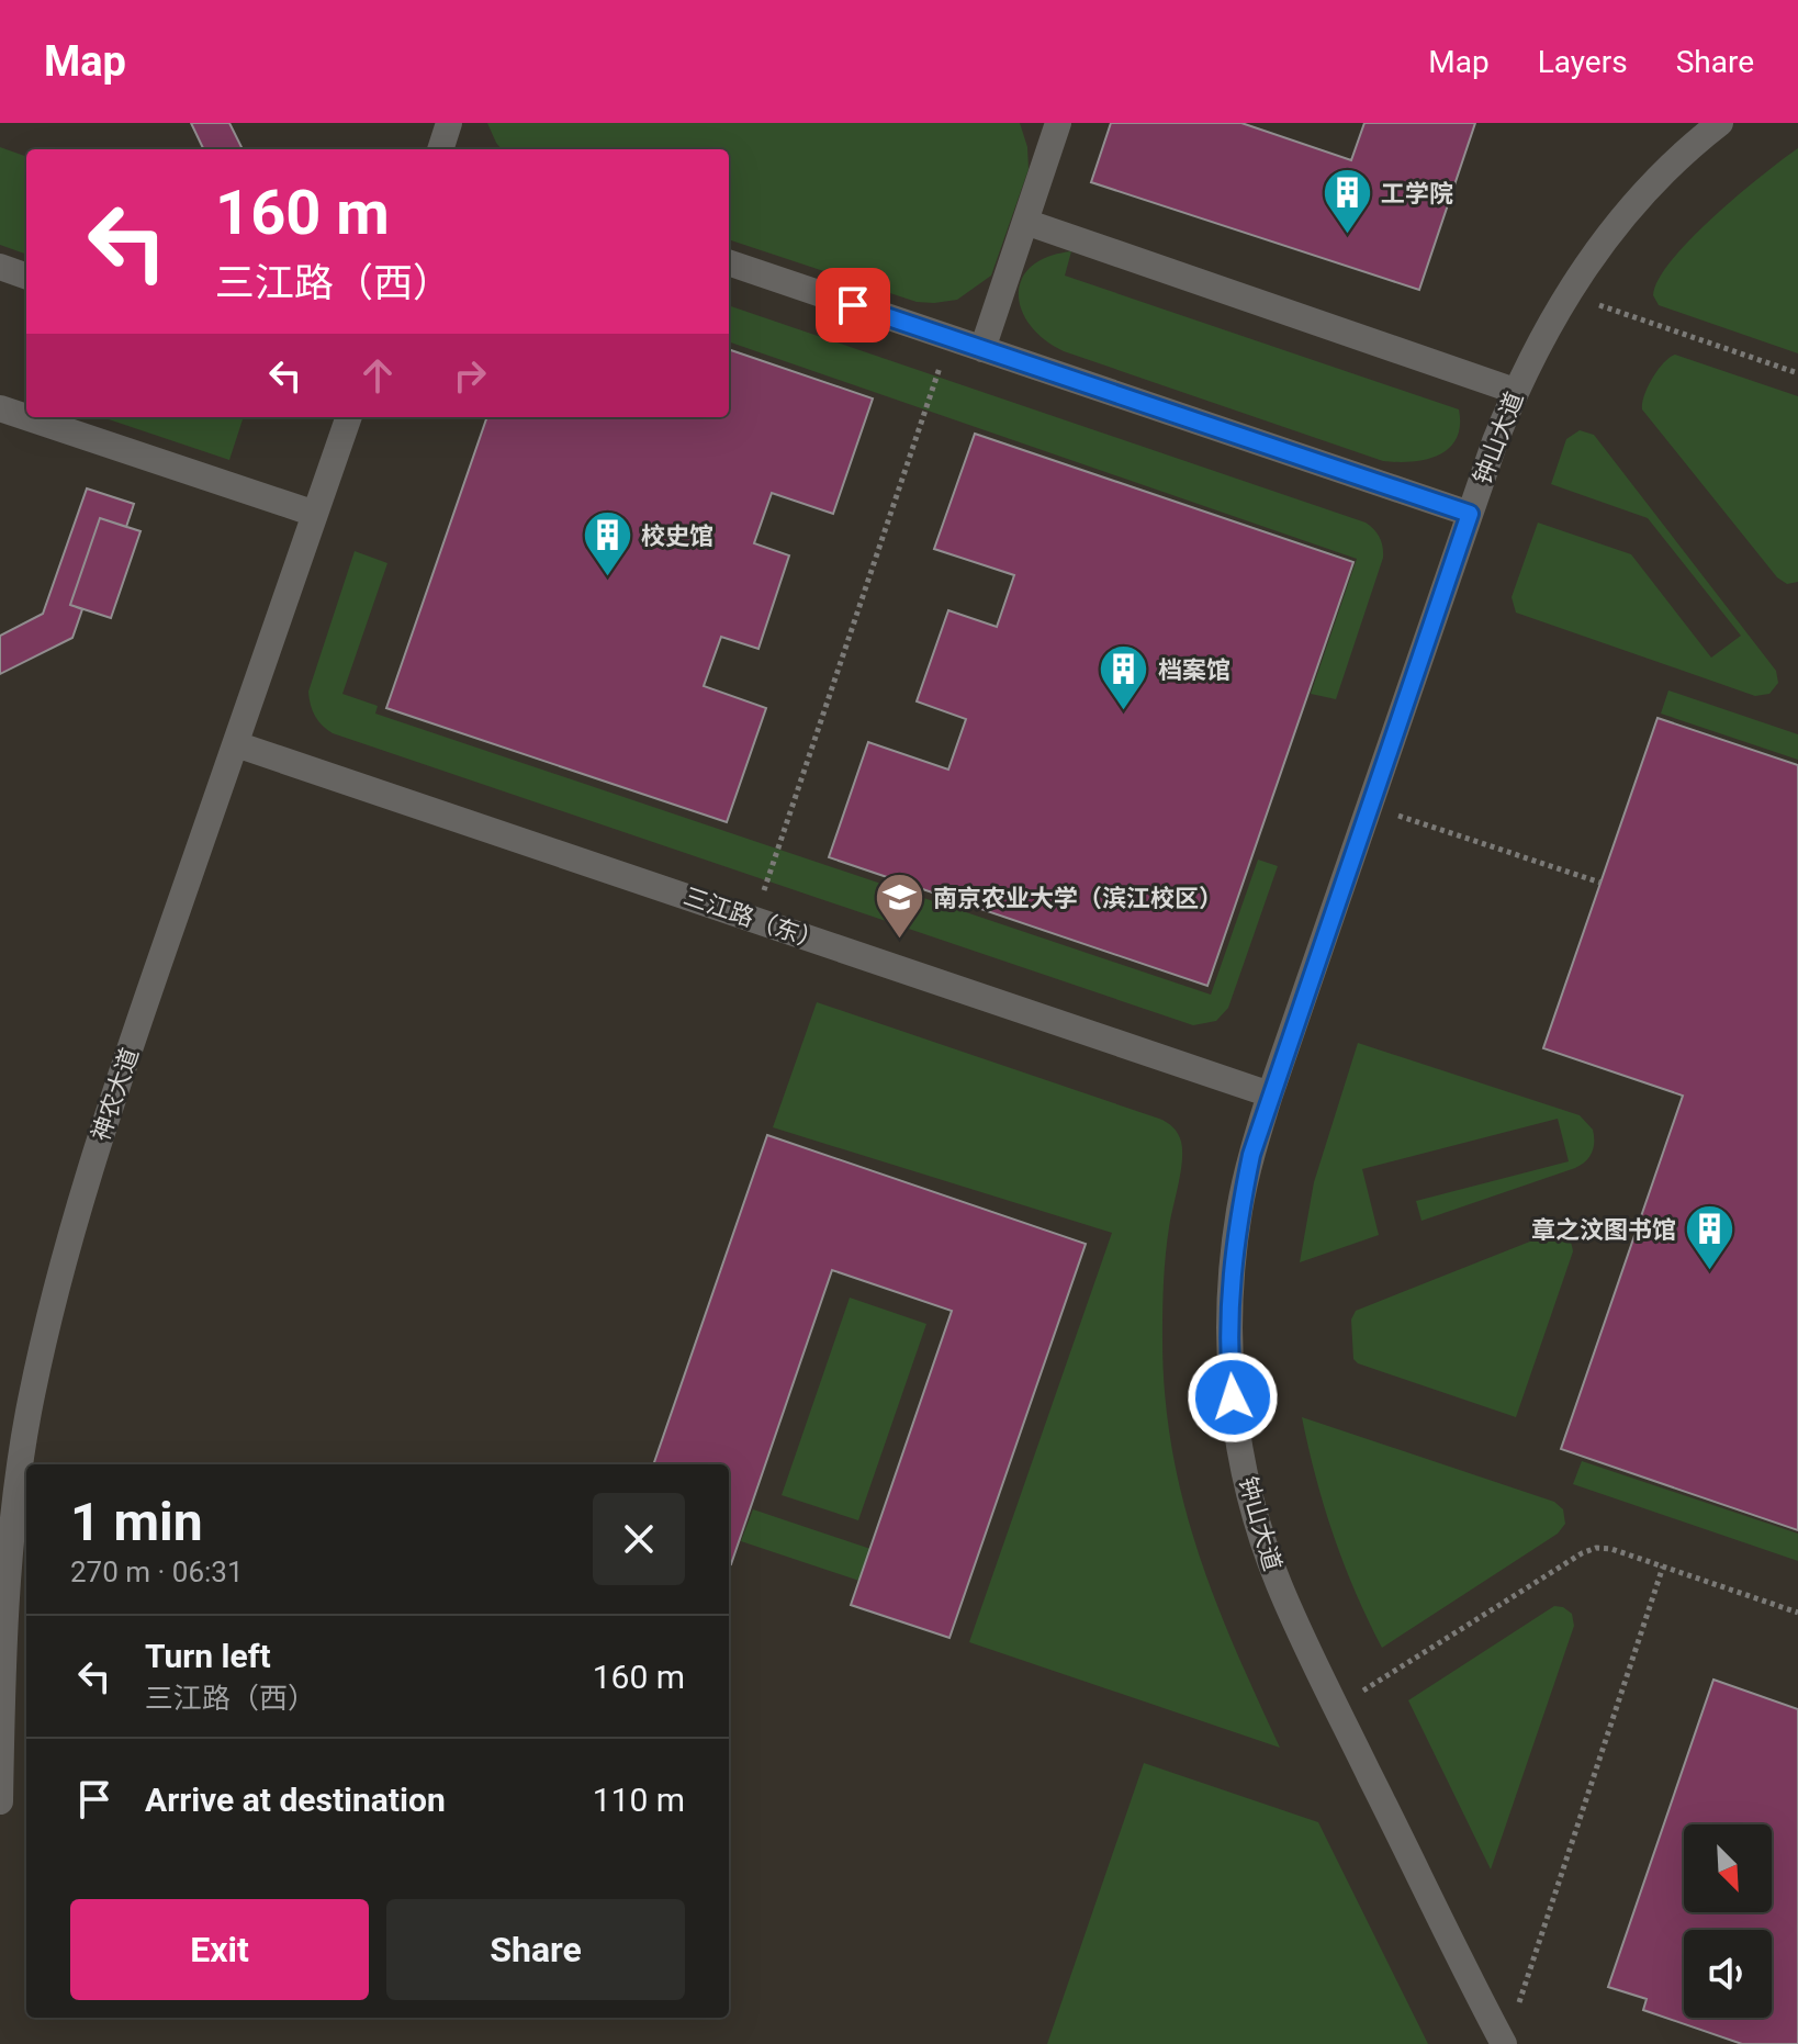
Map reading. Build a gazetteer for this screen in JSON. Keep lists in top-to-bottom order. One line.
{"streets":{"lane":["钟山大道","三江路（东）","神农大道"]},"crossings":[["钟山大道","三江路（东）"],["三江路（东）","神农大道"]],"places":{"building":["工学院","校史馆","档案馆","章之汶图书馆"],"school or university":["南京农业大学（滨江校区）"]},"north":"bottom right","page":{"header":"Map","nav":["Map","Layers","Share"],"turn":["160 m","三江路（西）"],"heading":["1 min","270 m · 06:31"],"list":[{"name":"Turn left","note":"三江路（西）","value":"160 m"},{"name":"Arrive at destination","value":"110 m"}],"buttons":["Exit","Share"]}}
